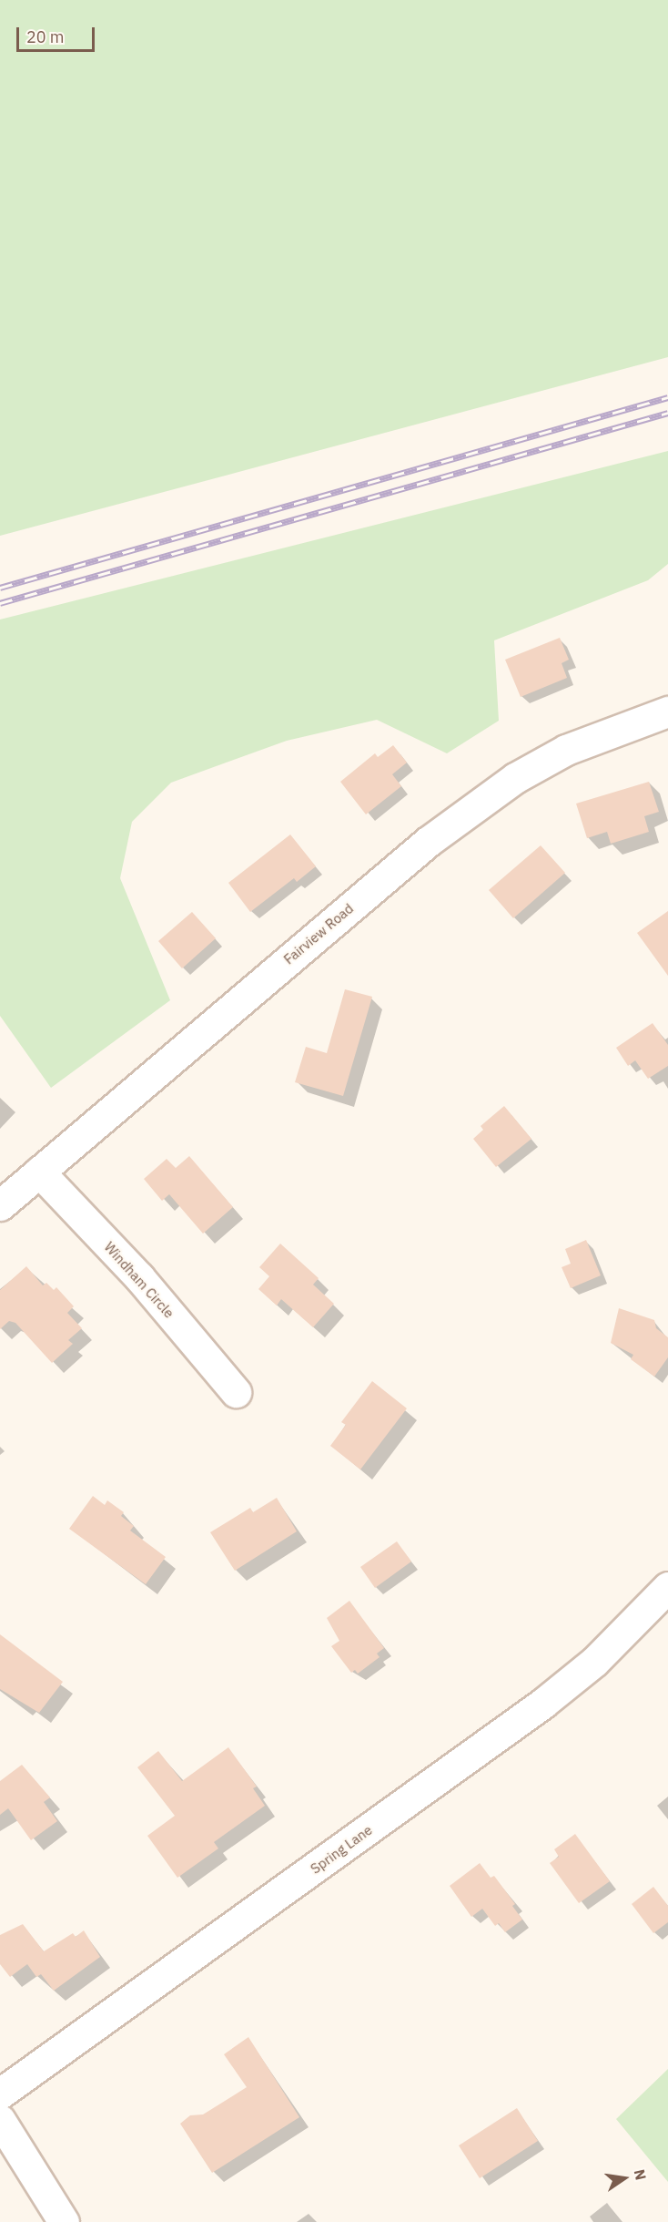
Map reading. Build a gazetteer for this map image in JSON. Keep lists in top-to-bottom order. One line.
{"streets":{"street":["Fairview Road","Windham Circle","Spring Lane"]},"crossings":[["Fairview Road","Windham Circle"]],"scale_bar":"20 m","north":"right"}
